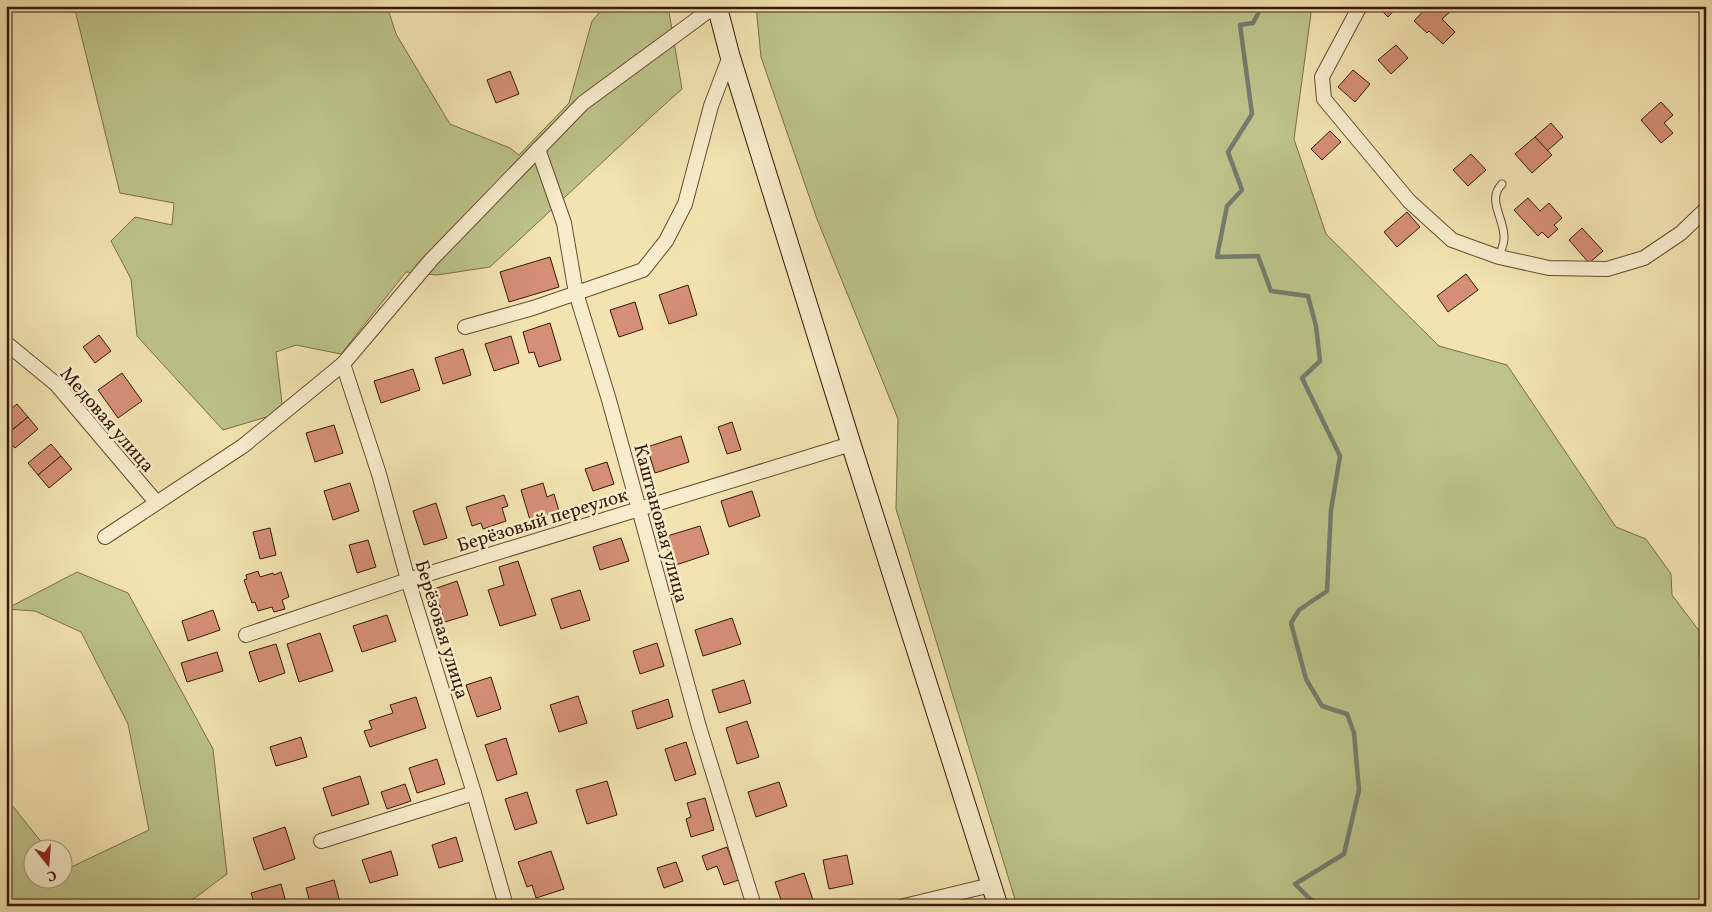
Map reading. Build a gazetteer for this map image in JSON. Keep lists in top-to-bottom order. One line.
{"streets":{"street":["Медовая улица","Берёзовый переулок","Каштановая улица","Берёзовая улица"]},"crossings":[["Берёзовый переулок","Каштановая улица"],["Берёзовый переулок","Берёзовая улица"]],"north":"bottom"}
